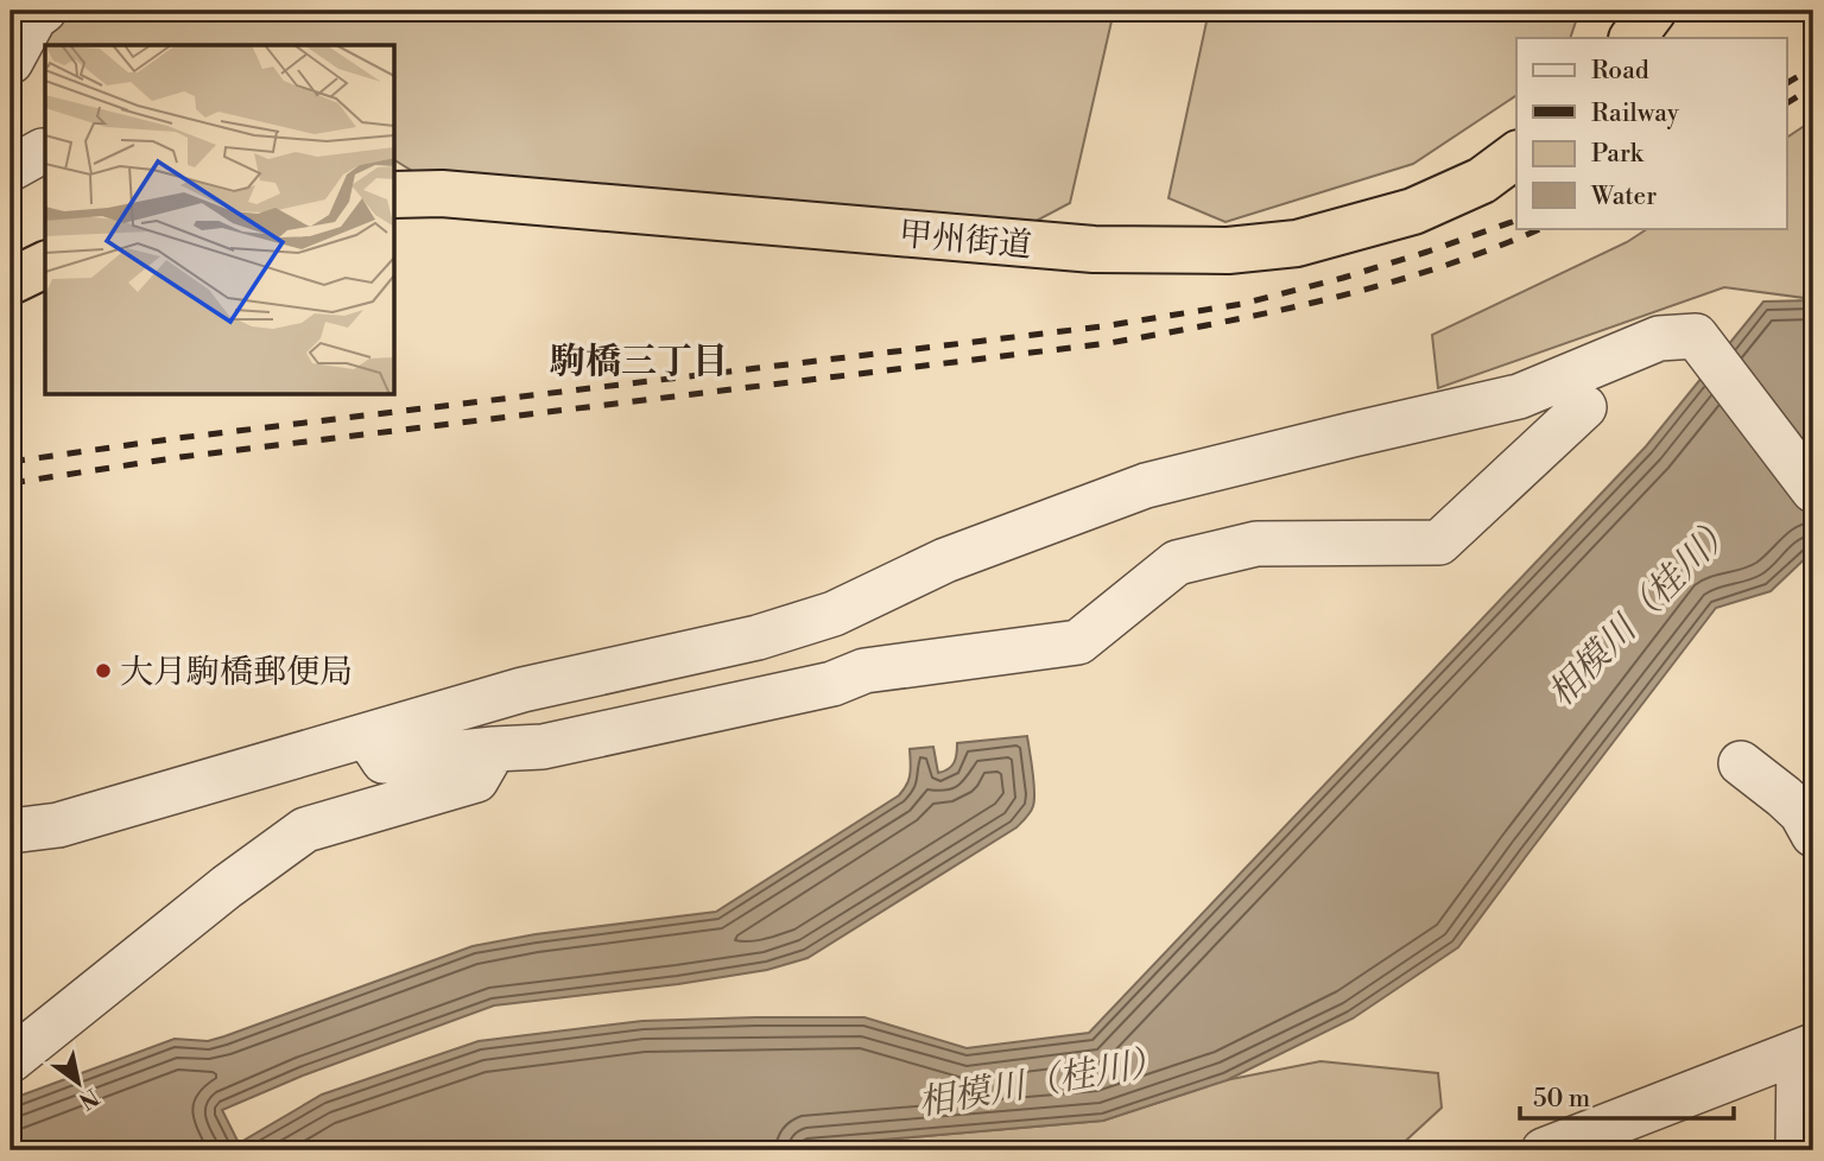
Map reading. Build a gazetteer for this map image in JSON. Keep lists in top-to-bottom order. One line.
{"streets":{"highway":["甲州街道"]},"districts":["駒橋三丁目"],"water":["相模川（桂川）"],"places":["大月駒橋郵便局"],"legend":["Road","Railway","Park","Water"],"scale_bar":"50 m","north":"bottom right"}
